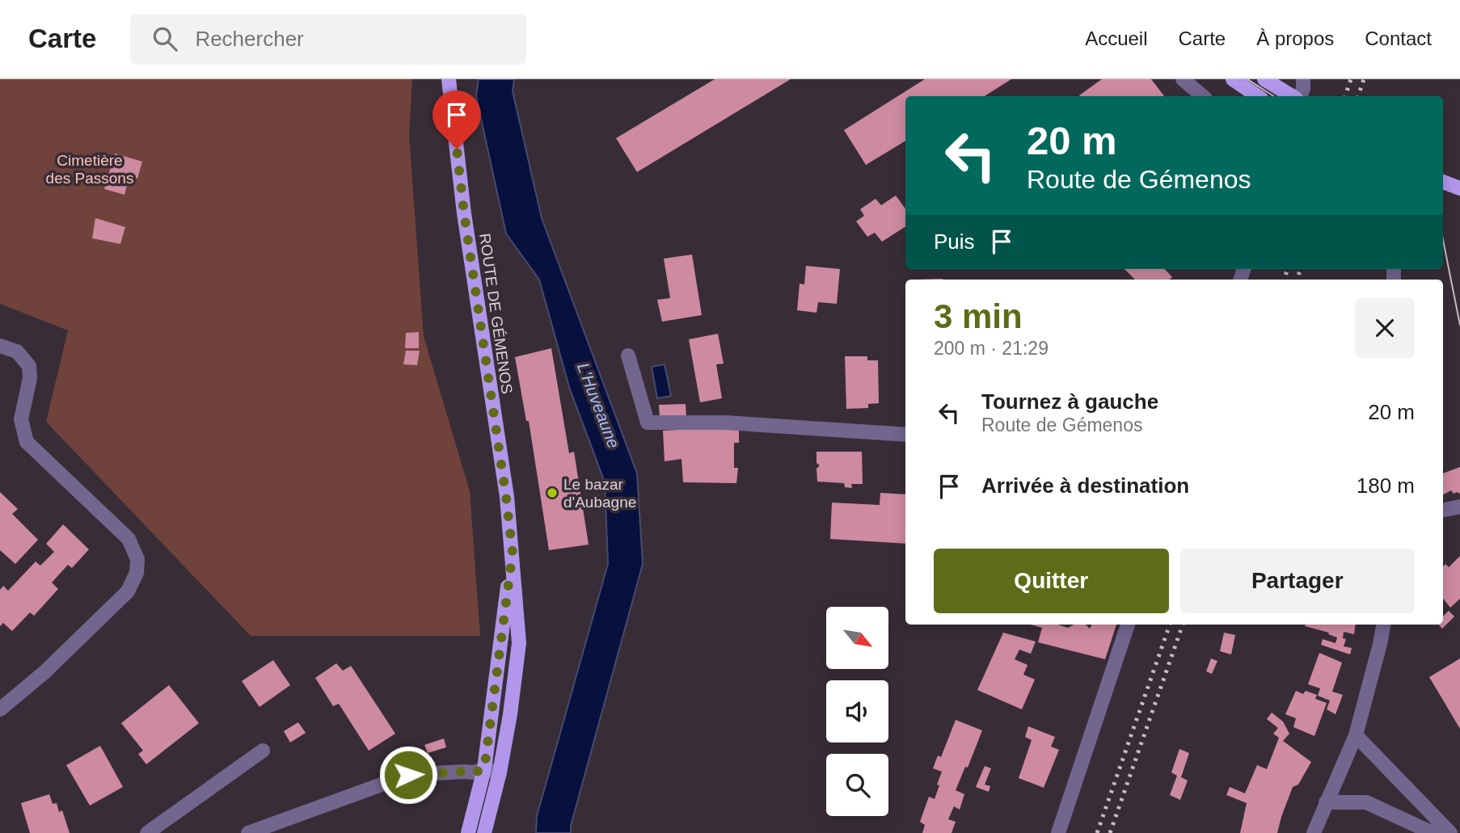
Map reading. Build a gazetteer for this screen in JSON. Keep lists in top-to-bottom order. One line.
{"streets":{"main road":["ROUTE DE GÉMENOS"]},"water":["L'Huveaune"],"parks":["Cimetière des Passons"],"places":["Le bazar d'Aubagne"],"north":"bottom right","page":{"header":"Carte","search":"Rechercher","nav":["Accueil","Carte","À propos","Contact"],"turn":["20 m","Route de Gémenos"],"then":"Puis","heading":["3 min","200 m · 21:29"],"list":[{"name":"Tournez à gauche","note":"Route de Gémenos","value":"20 m"},{"name":"Arrivée à destination","value":"180 m"}],"buttons":["Quitter","Partager"]}}
